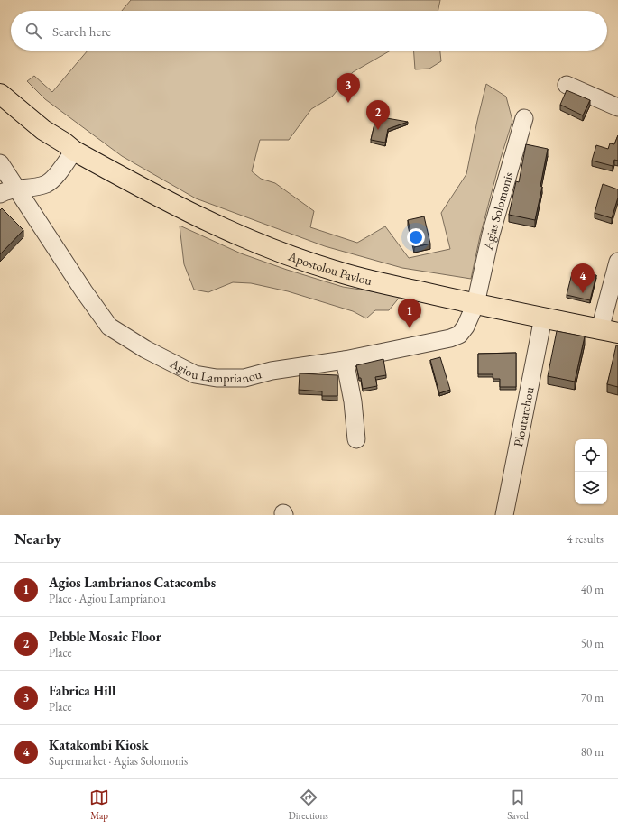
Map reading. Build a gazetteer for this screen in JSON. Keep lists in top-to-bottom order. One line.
{"streets":{"main road":["Apostolou Pavlou"],"street":["Agias Solomonis","Agiou Lamprianou","Ploutarchou"]},"crossings":[["Agias Solomonis","Apostolou Pavlou"],["Agias Solomonis","Agiou Lamprianou"],["Apostolou Pavlou","Agiou Lamprianou"],["Apostolou Pavlou","Ploutarchou"]],"page":{"search":"Search here","pins":["3","2","4","1"],"heading":["Nearby","4 results"],"list":[{"mark":"1","name":"Agios Lambrianos Catacombs","note":"Place · Agiou Lamprianou","value":"40 m"},{"mark":"2","name":"Pebble Mosaic Floor","note":"Place","value":"50 m"},{"mark":"3","name":"Fabrica Hill","note":"Place","value":"70 m"},{"mark":"4","name":"Katakombi Kiosk","note":"Supermarket · Agias Solomonis","value":"80 m"}],"nav":["Map","Directions","Saved"]}}
